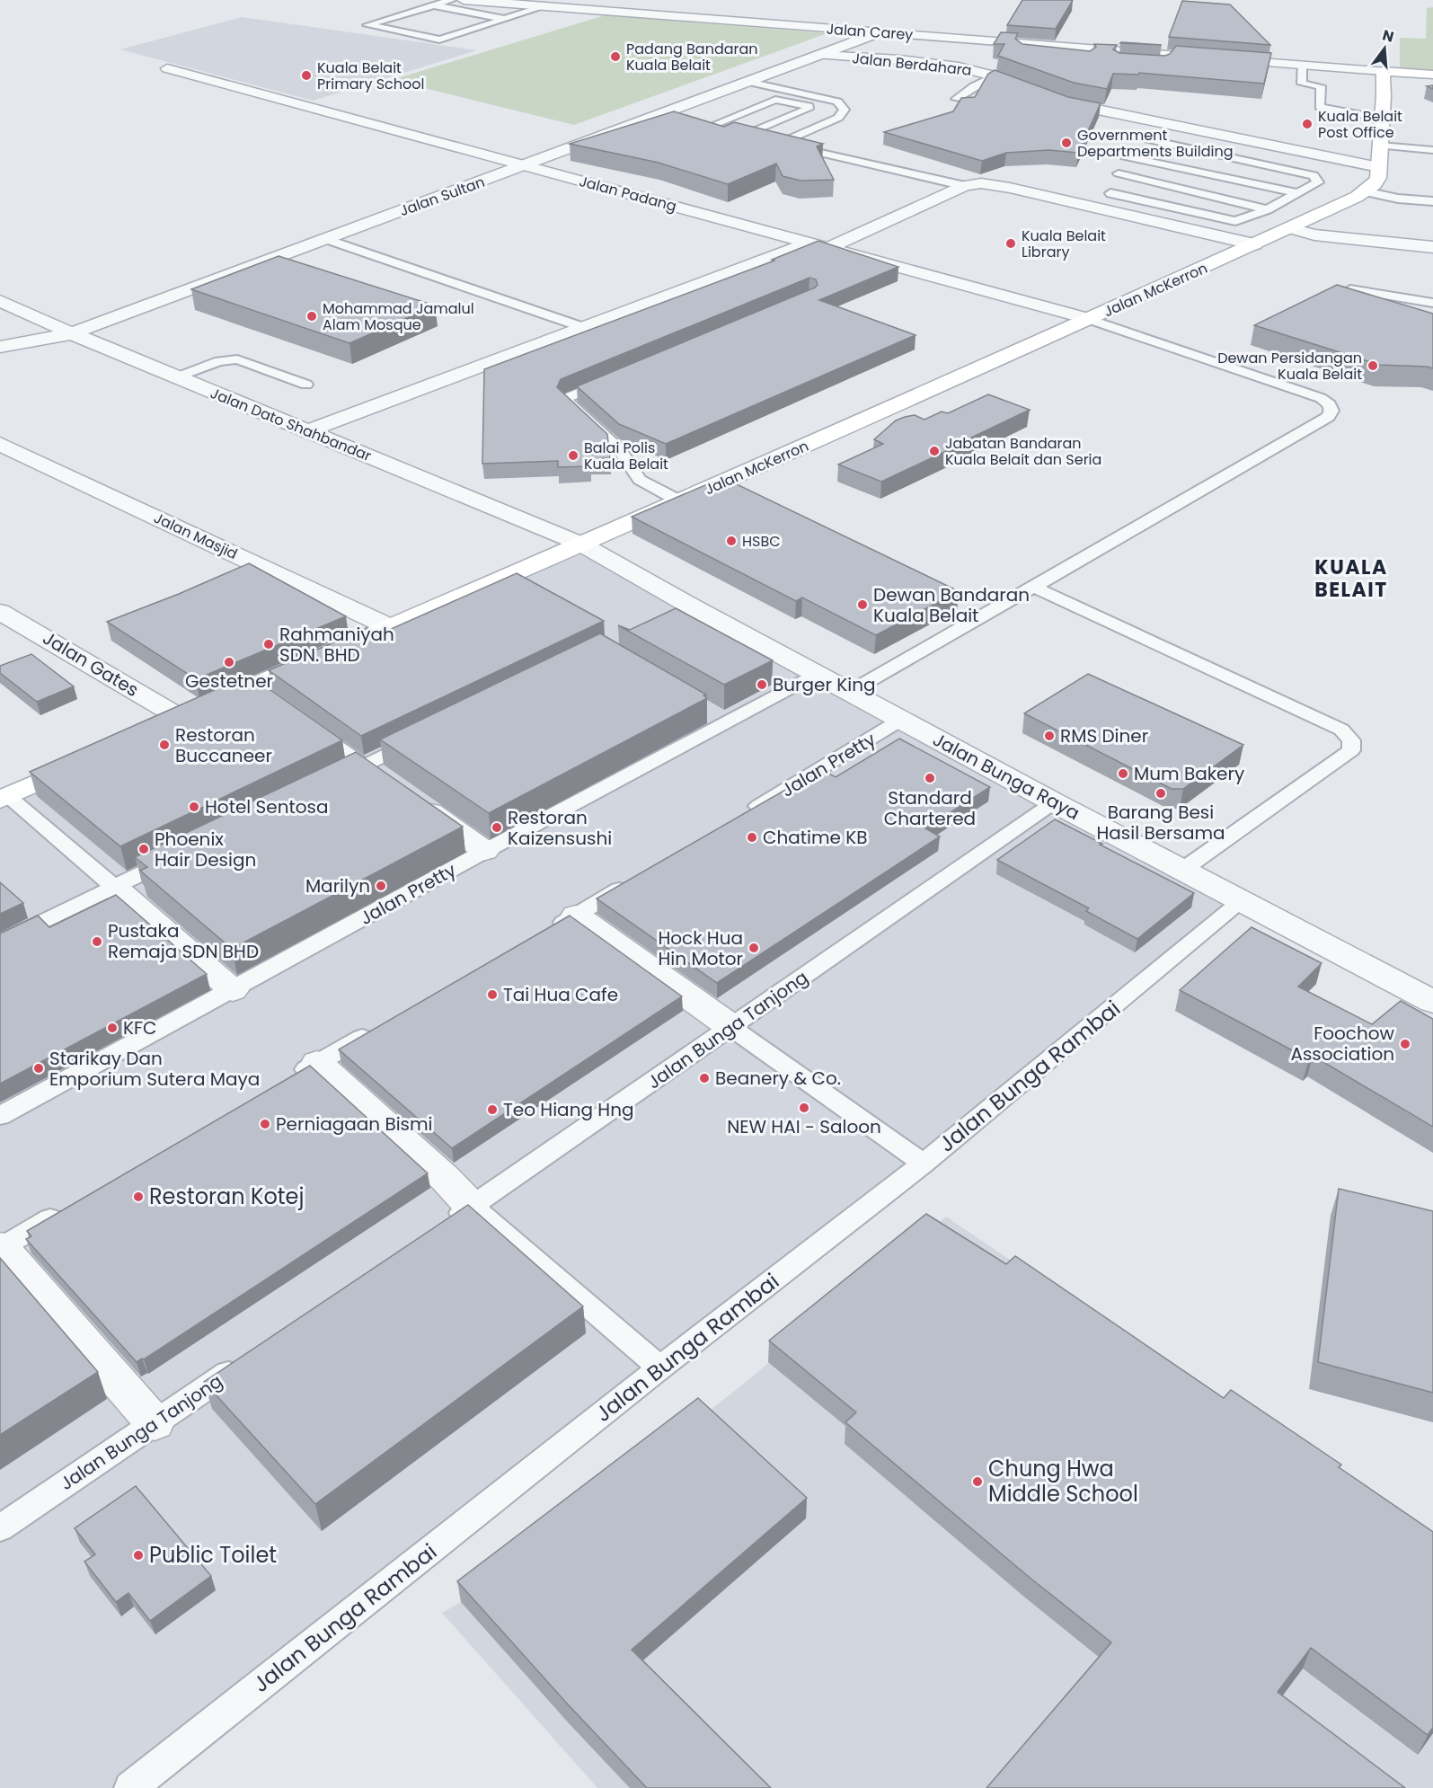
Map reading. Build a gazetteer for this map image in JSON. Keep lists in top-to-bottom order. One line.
{"streets":{"main road":["Jalan McKerron"],"street":["Jalan Carey","Jalan Berdahara","Jalan Padang","Jalan Sultan","Jalan Dato Shahbandar","Jalan Masjid","Jalan Gates","Jalan Bunga Raya"],"lane":["Jalan Pretty","Jalan Bunga Tanjong","Jalan Bunga Rambai"]},"crossings":[["Jalan Carey","Jalan Sultan"],["Jalan Berdahara","Jalan Sultan"],["Jalan Padang","Jalan Sultan"],["Jalan Padang","Jalan McKerron"],["Jalan Sultan","Jalan Dato Shahbandar"],["Jalan McKerron","Jalan Dato Shahbandar"],["Jalan McKerron","Jalan Masjid"],["Jalan McKerron","Jalan Gates"],["Jalan McKerron","Jalan Bunga Raya"],["Jalan Dato Shahbandar","Jalan Bunga Raya"],["Jalan Pretty","Jalan Bunga Raya"],["Jalan Bunga Raya","Jalan Bunga Tanjong"],["Jalan Bunga Raya","Jalan Bunga Rambai"]],"districts":["KUALA BELAIT"],"places":["Padang Bandaran Kuala Belait","Kuala Belait Primary School","Kuala Belait Post Office","Government Departments Building","Kuala Belait Library","Mohammad Jamalul Alam Mosque","Dewan Persidangan Kuala Belait","Jabatan Bandaran Kuala Belait dan Seria","Balai Polis Kuala Belait","HSBC","Dewan Bandaran Kuala Belait","Rahmaniyah SDN. BHD","Gestetner","Burger King","RMS Diner","Restoran Buccaneer","Mum Bakery","Standard Chartered","Barang Besi Hasil Bersama","Hotel Sentosa","Restoran Kaizensushi","Chatime KB","Phoenix Hair Design","Marilyn","Pustaka Remaja SDN BHD","Hock Hua Hin Motor","Tai Hua Cafe","KFC","Foochow Association","Starikay Dan Emporium Sutera Maya","Beanery & Co.","NEW HAI - Saloon","Teo Hiang Hng","Perniagaan Bismi","Restoran Kotej","Chung Hwa Middle School","Public Toilet"],"north":"top"}
